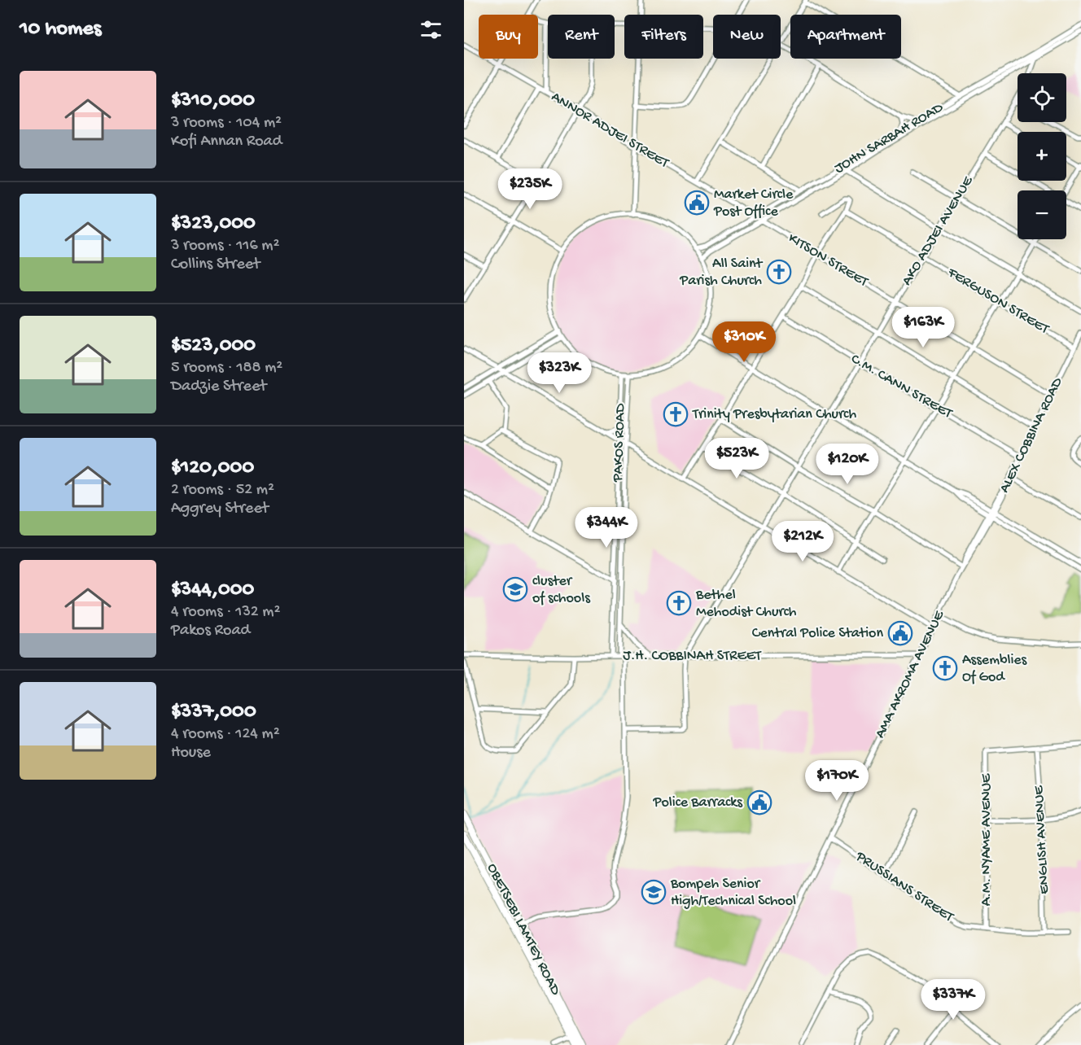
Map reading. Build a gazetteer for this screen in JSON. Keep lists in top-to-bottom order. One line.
{"streets":{"main road":["OBETSEBI LAMTEY ROAD"],"street":["ANNOR ADJEI STREET","JOHN SARBAH ROAD","AKO ADJEI AVENUE","KITSON STREET","FERGUSON STREET","C.M. CANN STREET","ALEX COBBINA ROAD","PAKOS ROAD","J.H. COBBINAH STREET","AMA AKROMA AVENUE","A.M. NYAME AVENUE","ENGLISH AVENUE","PRUSSIANS STREET"]},"crossings":[["ANNOR ADJEI STREET","JOHN SARBAH ROAD"],["ANNOR ADJEI STREET","KITSON STREET"],["JOHN SARBAH ROAD","AKO ADJEI AVENUE"],["JOHN SARBAH ROAD","KITSON STREET"],["JOHN SARBAH ROAD","PAKOS ROAD"],["AKO ADJEI AVENUE","KITSON STREET"],["AKO ADJEI AVENUE","FERGUSON STREET"],["AKO ADJEI AVENUE","C.M. CANN STREET"],["AKO ADJEI AVENUE","J.H. COBBINAH STREET"],["KITSON STREET","ALEX COBBINA ROAD"],["FERGUSON STREET","ALEX COBBINA ROAD"],["C.M. CANN STREET","ALEX COBBINA ROAD"],["ALEX COBBINA ROAD","AMA AKROMA AVENUE"],["PAKOS ROAD","J.H. COBBINAH STREET"],["PAKOS ROAD","OBETSEBI LAMTEY ROAD"],["J.H. COBBINAH STREET","AMA AKROMA AVENUE"],["AMA AKROMA AVENUE","PRUSSIANS STREET"],["A.M. NYAME AVENUE","ENGLISH AVENUE"],["A.M. NYAME AVENUE","PRUSSIANS STREET"],["ENGLISH AVENUE","PRUSSIANS STREET"]],"places":{"public building":["Market Circle Post Office","Central Police Station","Police Barracks"],"church":["All Saint Parish Church","Trinity Presbytarian Church","Bethel Mehodist Church","Assemblies Of God"],"school or university":["cluster of schools","Bompeh Senior High/Technical School"]},"page":{"heading":"10 homes","chip":["Buy","Rent","Filters","New","Apartment"],"list":[{"name":"$310,000","note":"3 rooms · 104 m² · Kofi Annan Road"},{"name":"$323,000","note":"3 rooms · 116 m² · Collins Street"},{"name":"$523,000","note":"5 rooms · 188 m² · Dadzie Street"},{"name":"$120,000","note":"2 rooms · 52 m² · Aggrey Street"},{"name":"$344,000","note":"4 rooms · 132 m² · Pakos Road"},{"name":"$337,000","note":"4 rooms · 124 m² · House"}],"map_buttons":["+","−"],"price":["$235K","$163K","$310K","$323K","$523K","$120K","$344K","$212K","$170K","$337K"]}}
